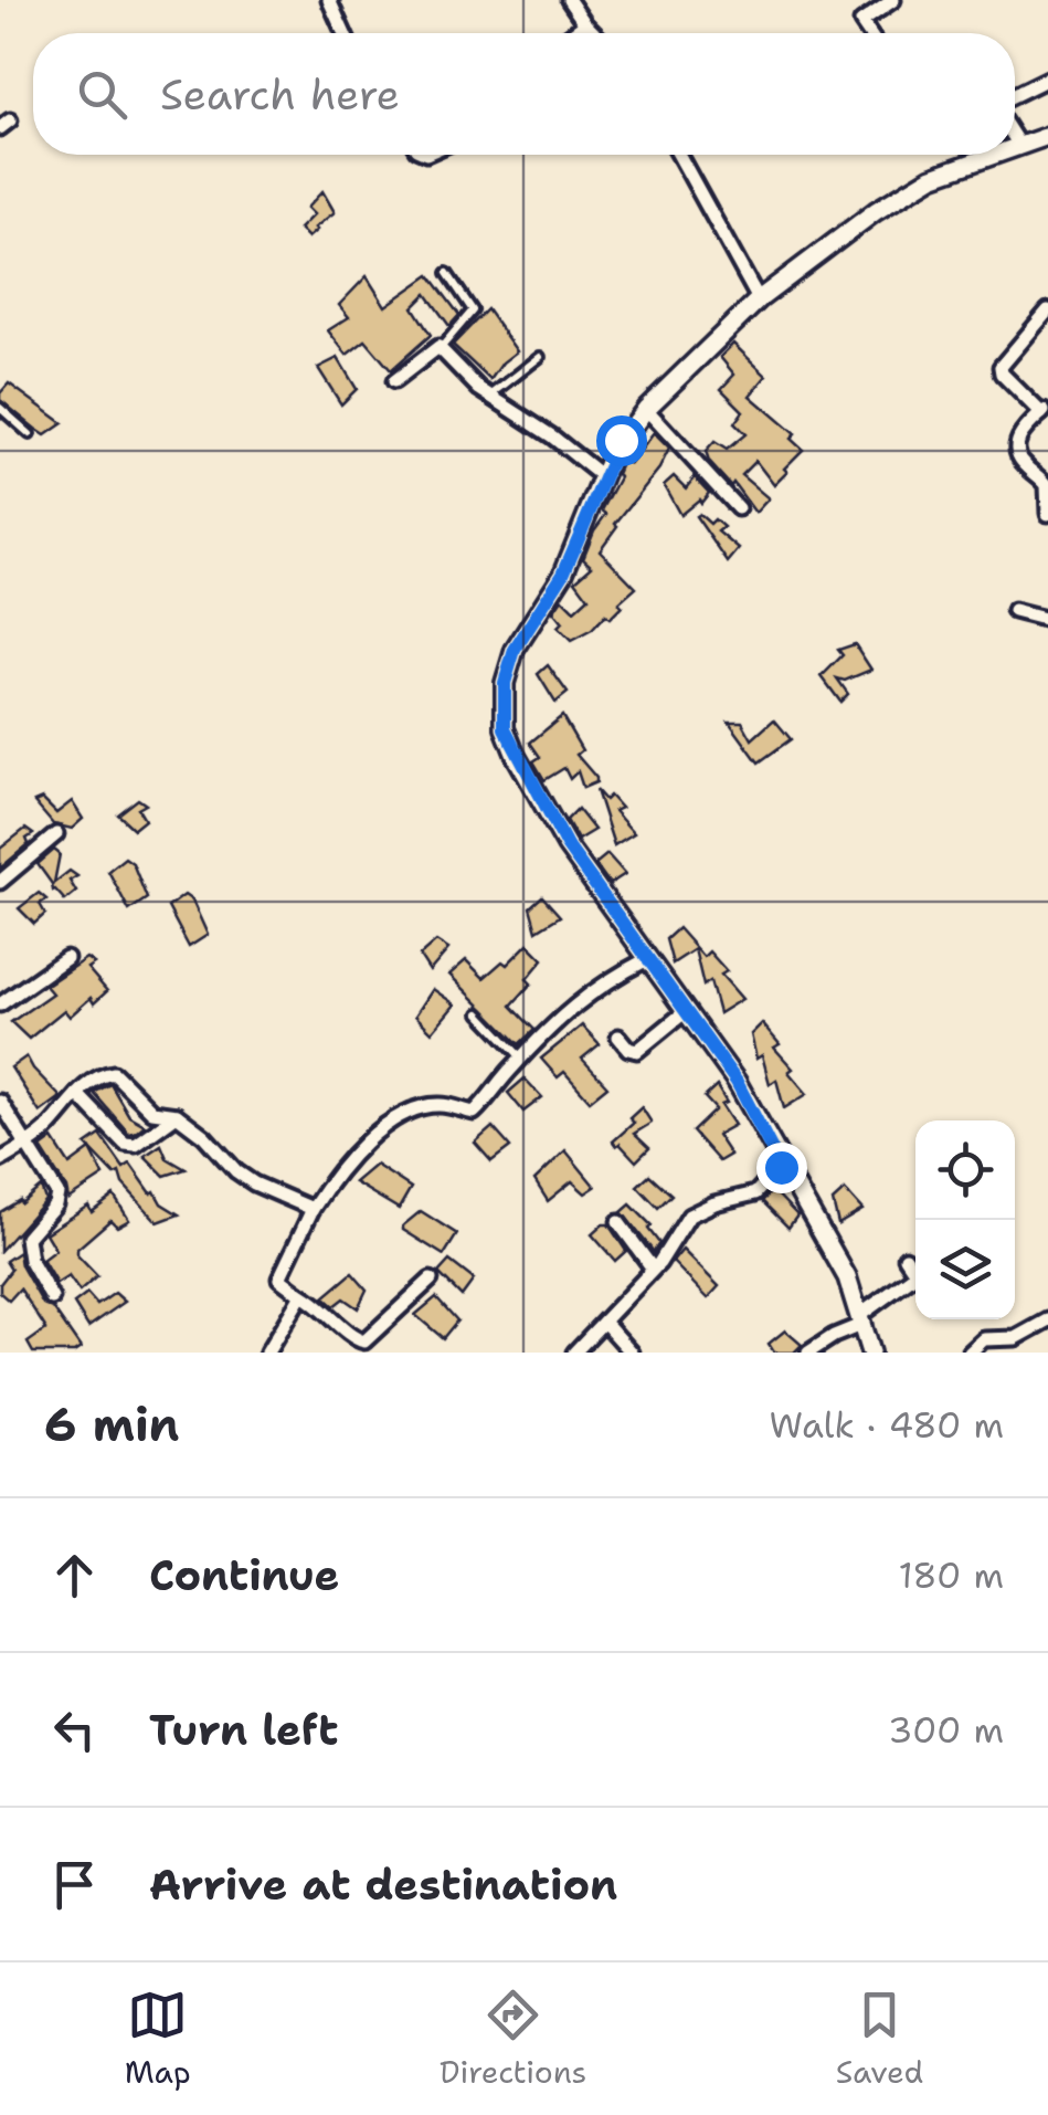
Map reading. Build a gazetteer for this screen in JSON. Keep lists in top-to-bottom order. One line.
{"page":{"search":"Search here","heading":["6 min","Walk · 480 m"],"list":[["Continue","180 m"],["Turn left","300 m"],"Arrive at destination"],"nav":["Map","Directions","Saved"]}}
